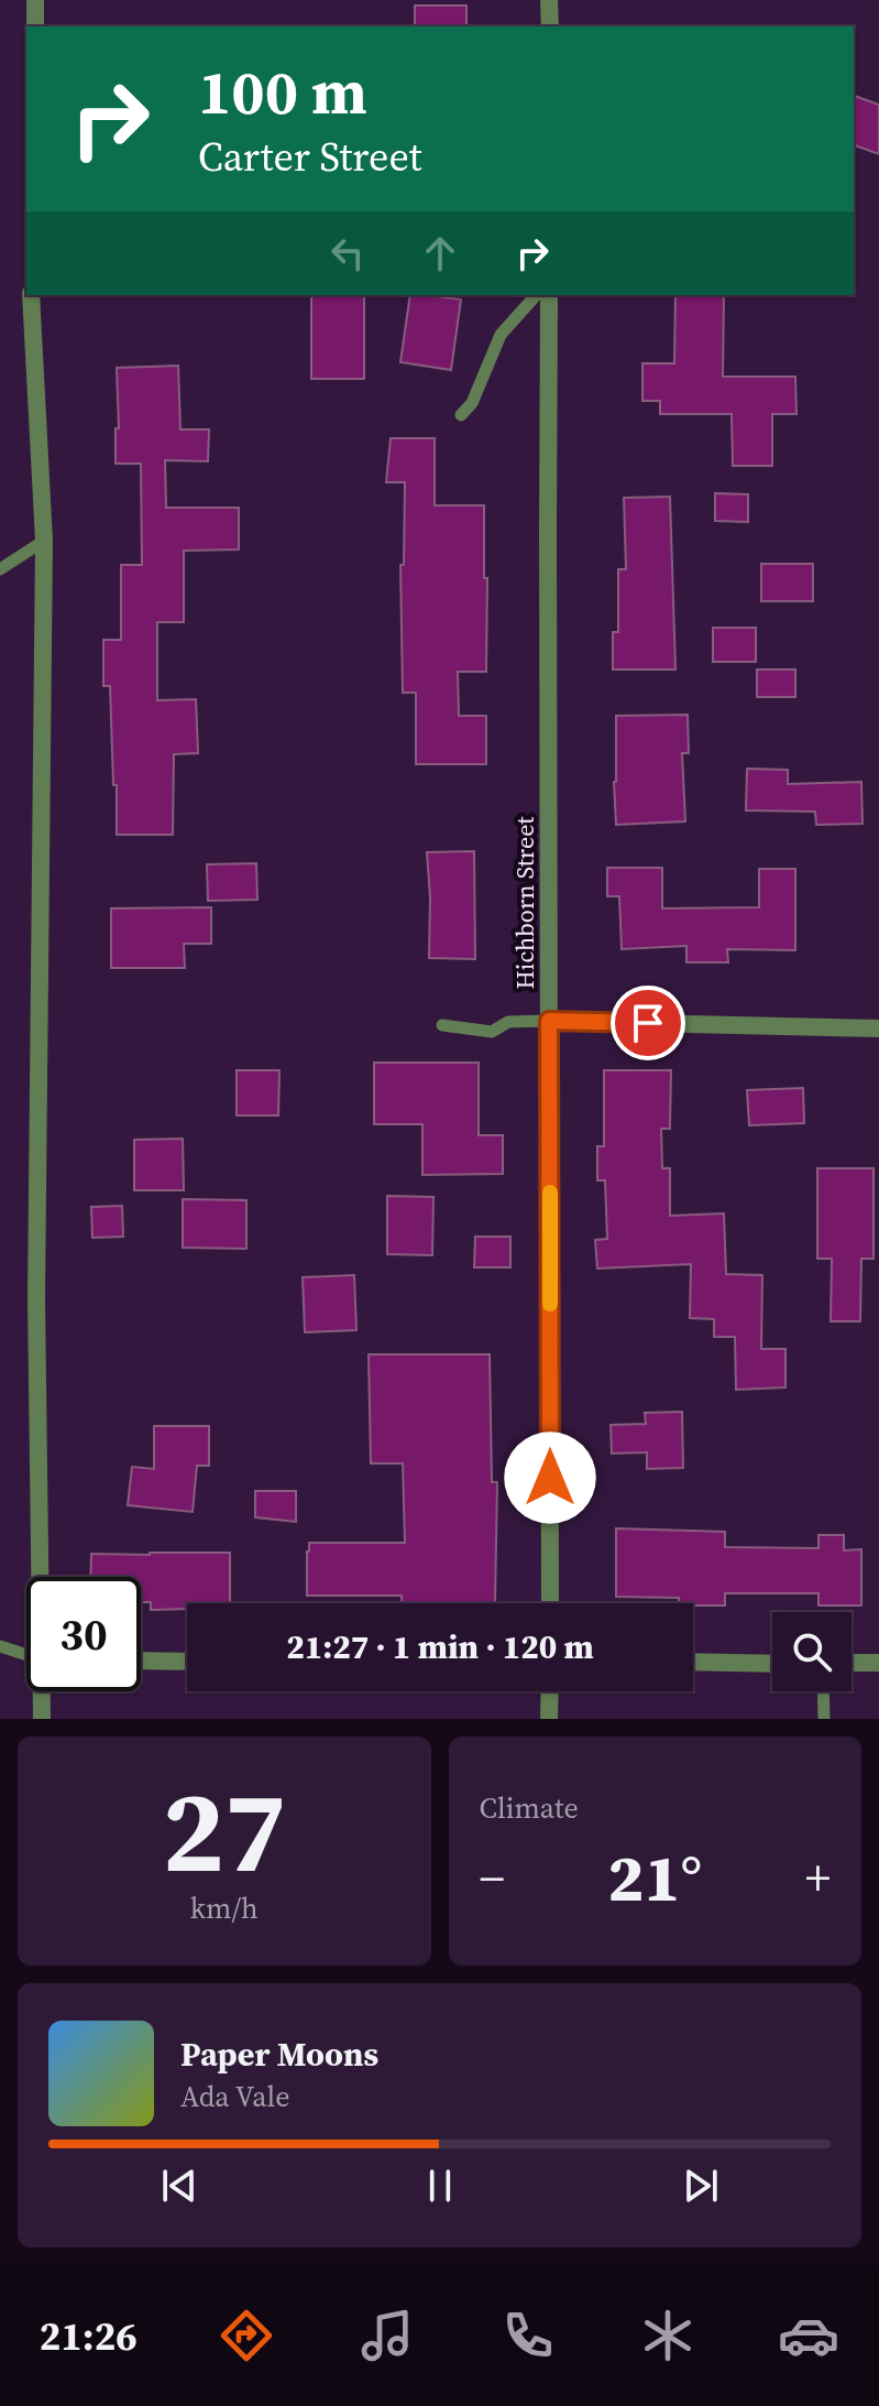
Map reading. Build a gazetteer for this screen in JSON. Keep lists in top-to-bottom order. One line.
{"streets":{"street":["Hichborn Street"]},"page":{"turn":["100 m","Carter Street"],"limit":"30","trip":"21:27 · 1 min · 120 m","tile":[["27","km/h"],"Climate"],"heat":["−","21°","+"],"song":["Paper Moons","Ada Vale"],"tabs":"21:26"}}
